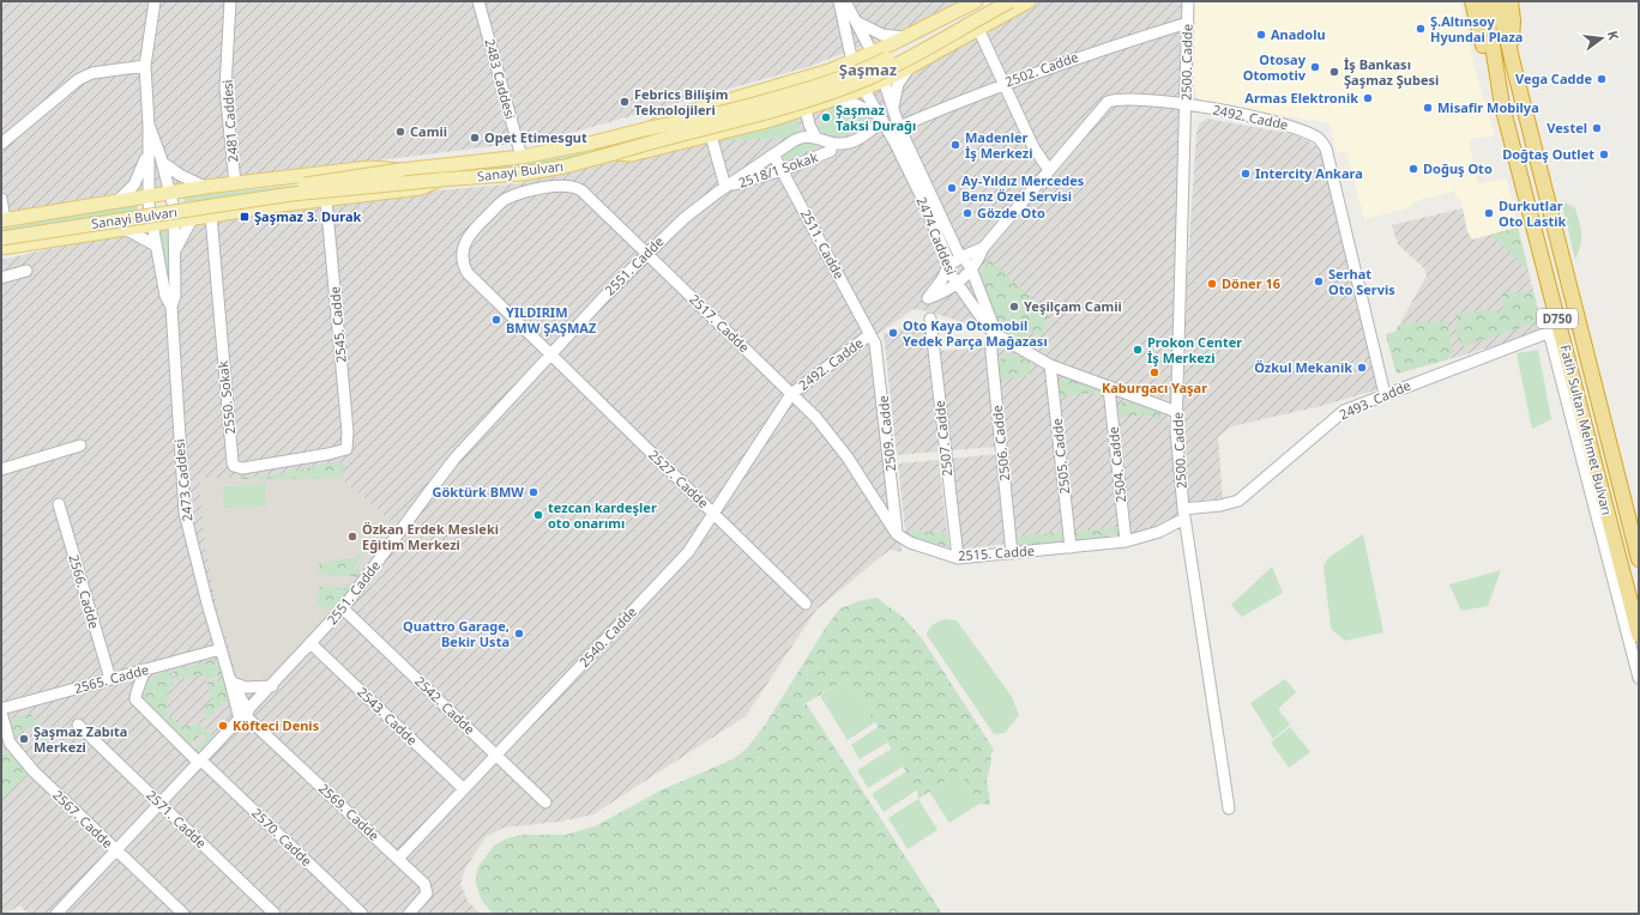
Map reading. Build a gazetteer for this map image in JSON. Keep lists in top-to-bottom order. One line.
{"streets":{"highway":["D750","Fatih Sultan Mehmet Bulvarı"],"main road":["Sanayi Bulvarı"],"street":["2500. Cadde","2502. Cadde","2483 Caddesi","2492. Cadde","2481 Caddesi","2518/1 Sokak","2474 Caddesi","2511. Cadde","2551. Cadde","2517. Cadde","2545. Cadde","2550. Sokak","2493. Cadde","2509. Cadde","2507. Cadde","2506. Cadde","2505. Cadde","2504. Cadde","2527. Cadde","2473 Caddesi","2515. Cadde","2566. Cadde","2540. Cadde","2565. Cadde","2542. Cadde","2543. Cadde","2569. Cadde","2567. Cadde","2571. Cadde","2570. Cadde"]},"crossings":[["2500. Cadde","2502. Cadde"],["2500. Cadde","2492. Cadde"],["2500. Cadde","2493. Cadde"],["2500. Cadde","2515. Cadde"],["2502. Cadde","2474 Caddesi"],["2483 Caddesi","Sanayi Bulvarı"],["2492. Cadde","2511. Cadde"],["2492. Cadde","2517. Cadde"],["2492. Cadde","2493. Cadde"],["2492. Cadde","2509. Cadde"],["2492. Cadde","2515. Cadde"],["2492. Cadde","2540. Cadde"],["2518/1 Sokak","2511. Cadde"],["2518/1 Sokak","2551. Cadde"],["2474 Caddesi","2506. Cadde"],["2511. Cadde","2551. Cadde"],["2511. Cadde","2509. Cadde"],["2551. Cadde","2517. Cadde"],["2551. Cadde","2527. Cadde"],["2551. Cadde","2542. Cadde"],["2551. Cadde","2543. Cadde"],["2551. Cadde","2569. Cadde"],["2551. Cadde","2567. Cadde"],["2551. Cadde","2571. Cadde"],["2551. Cadde","2570. Cadde"],["D750","Fatih Sultan Mehmet Bulvarı"],["2517. Cadde","2527. Cadde"],["2517. Cadde","2515. Cadde"],["2517. Cadde","2540. Cadde"],["2545. Cadde","2550. Sokak"],["2493. Cadde","Fatih Sultan Mehmet Bulvarı"],["2493. Cadde","2515. Cadde"],["2509. Cadde","2515. Cadde"],["2507. Cadde","2515. Cadde"],["2506. Cadde","2515. Cadde"],["2505. Cadde","2515. Cadde"],["2504. Cadde","2515. Cadde"],["2527. Cadde","2540. Cadde"],["2473 Caddesi","2565. Cadde"],["2473 Caddesi","2569. Cadde"],["2515. Cadde","2540. Cadde"],["2566. Cadde","2565. Cadde"],["2540. Cadde","2542. Cadde"],["2540. Cadde","2543. Cadde"],["2540. Cadde","2569. Cadde"],["2565. Cadde","2570. Cadde"]],"districts":["Şaşmaz"],"places":{"other":["Ş.Altınsoy Hyundai Plaza","Anadolu","Otosay Otomotiv","İş Bankası Şaşmaz Şubesi","Vega Cadde","Armas Elektronik","Febrics Bilişim Teknolojileri","Misafir Mobilya","Şaşmaz Taksi Durağı","Vestel","Camii","Opet Etimesgut","Madenler İş Merkezi","Doğtaş Outlet","Doğuş Oto","Intercity Ankara","Ay-Yıldız Mercedes Benz Özel Servisi","Gözde Oto","Durkutlar Oto Lastik","Serhat Oto Servis","Döner 16","Yeşilçam Camii","YILDIRIM BMW ŞAŞMAZ","Oto Kaya Otomobil Yedek Parça Mağazası","Prokon Center İş Merkezi","Özkul Mekanik","Kaburgacı Yaşar","Göktürk BMW","tezcan kardeşler oto onarımı","Özkan Erdek Mesleki Eğitim Merkezi","Quattro Garage, Bekir Usta","Köfteci Denis","Şaşmaz Zabıta Merkezi"],"transit":["Şaşmaz 3. Durak"]},"north":"right"}
